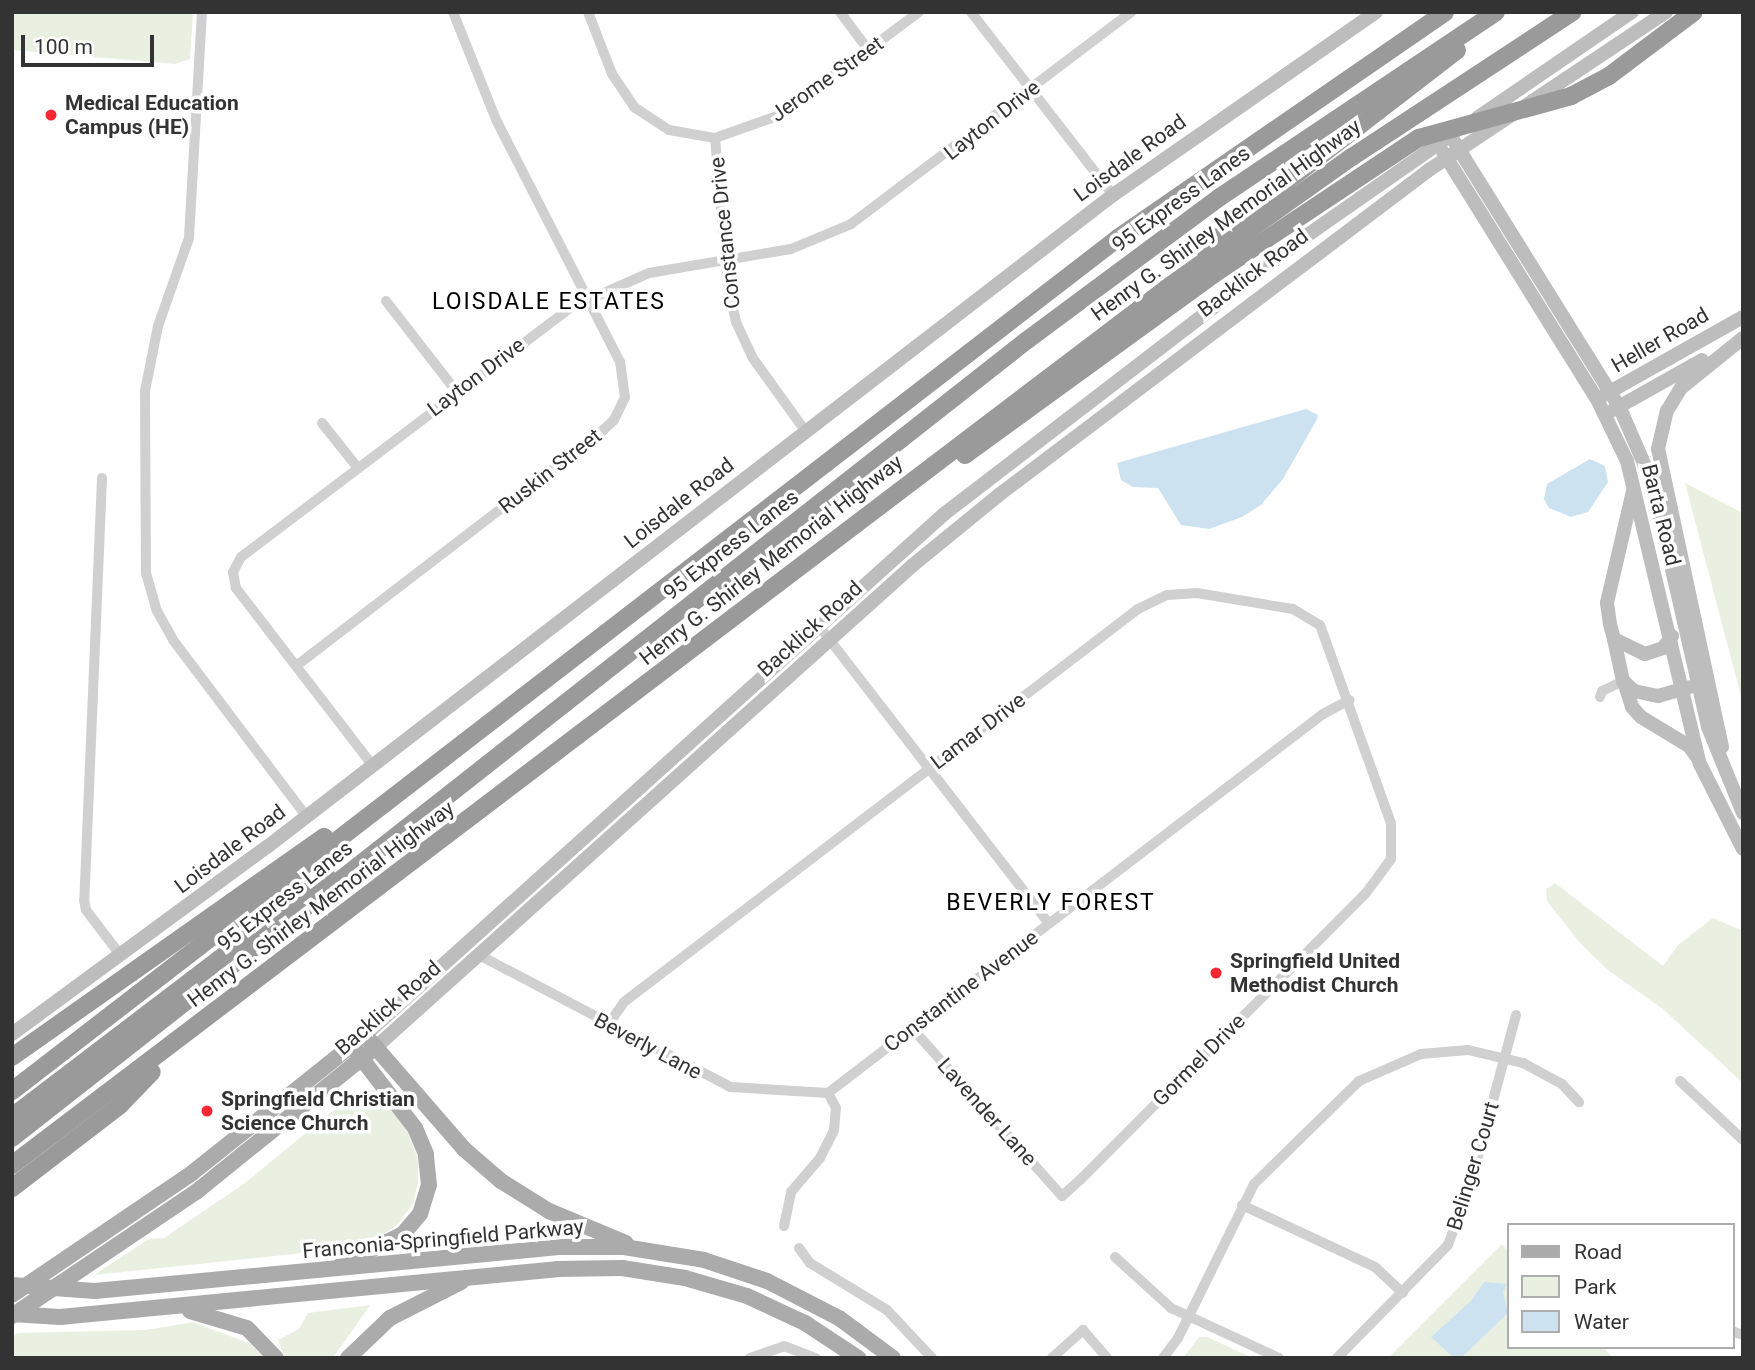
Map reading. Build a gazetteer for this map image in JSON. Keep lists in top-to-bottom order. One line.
{"streets":{"highway":["95 Express Lanes","Henry G. Shirley Memorial Highway"],"main road":["Loisdale Road","Backlick Road","Heller Road","Barta Road","Franconia-Springfield Parkway"],"street":["Jerome Street","Layton Drive","Constance Drive","Ruskin Street","Lamar Drive","Constantine Avenue","Beverly Lane","Gormel Drive","Lavender Lane","Belinger Court"]},"crossings":[["Jerome Street","Constance Drive"],["Layton Drive","Loisdale Road"],["Layton Drive","Constance Drive"],["Layton Drive","Ruskin Street"],["Loisdale Road","Constance Drive"],["Backlick Road","Barta Road"],["Backlick Road","Beverly Lane"],["Backlick Road","Franconia-Springfield Parkway"],["Heller Road","Barta Road"],["Lamar Drive","Constantine Avenue"],["Lamar Drive","Beverly Lane"],["Lamar Drive","Gormel Drive"],["Constantine Avenue","Beverly Lane"],["Constantine Avenue","Gormel Drive"],["Constantine Avenue","Lavender Lane"],["Gormel Drive","Lavender Lane"]],"districts":["LOISDALE ESTATES","BEVERLY FOREST"],"places":["Medical Education Campus (HE)","Springfield United Methodist Church","Springfield Christian Science Church"],"legend":["Road","Park","Water"],"scale_bar":"100 m"}
